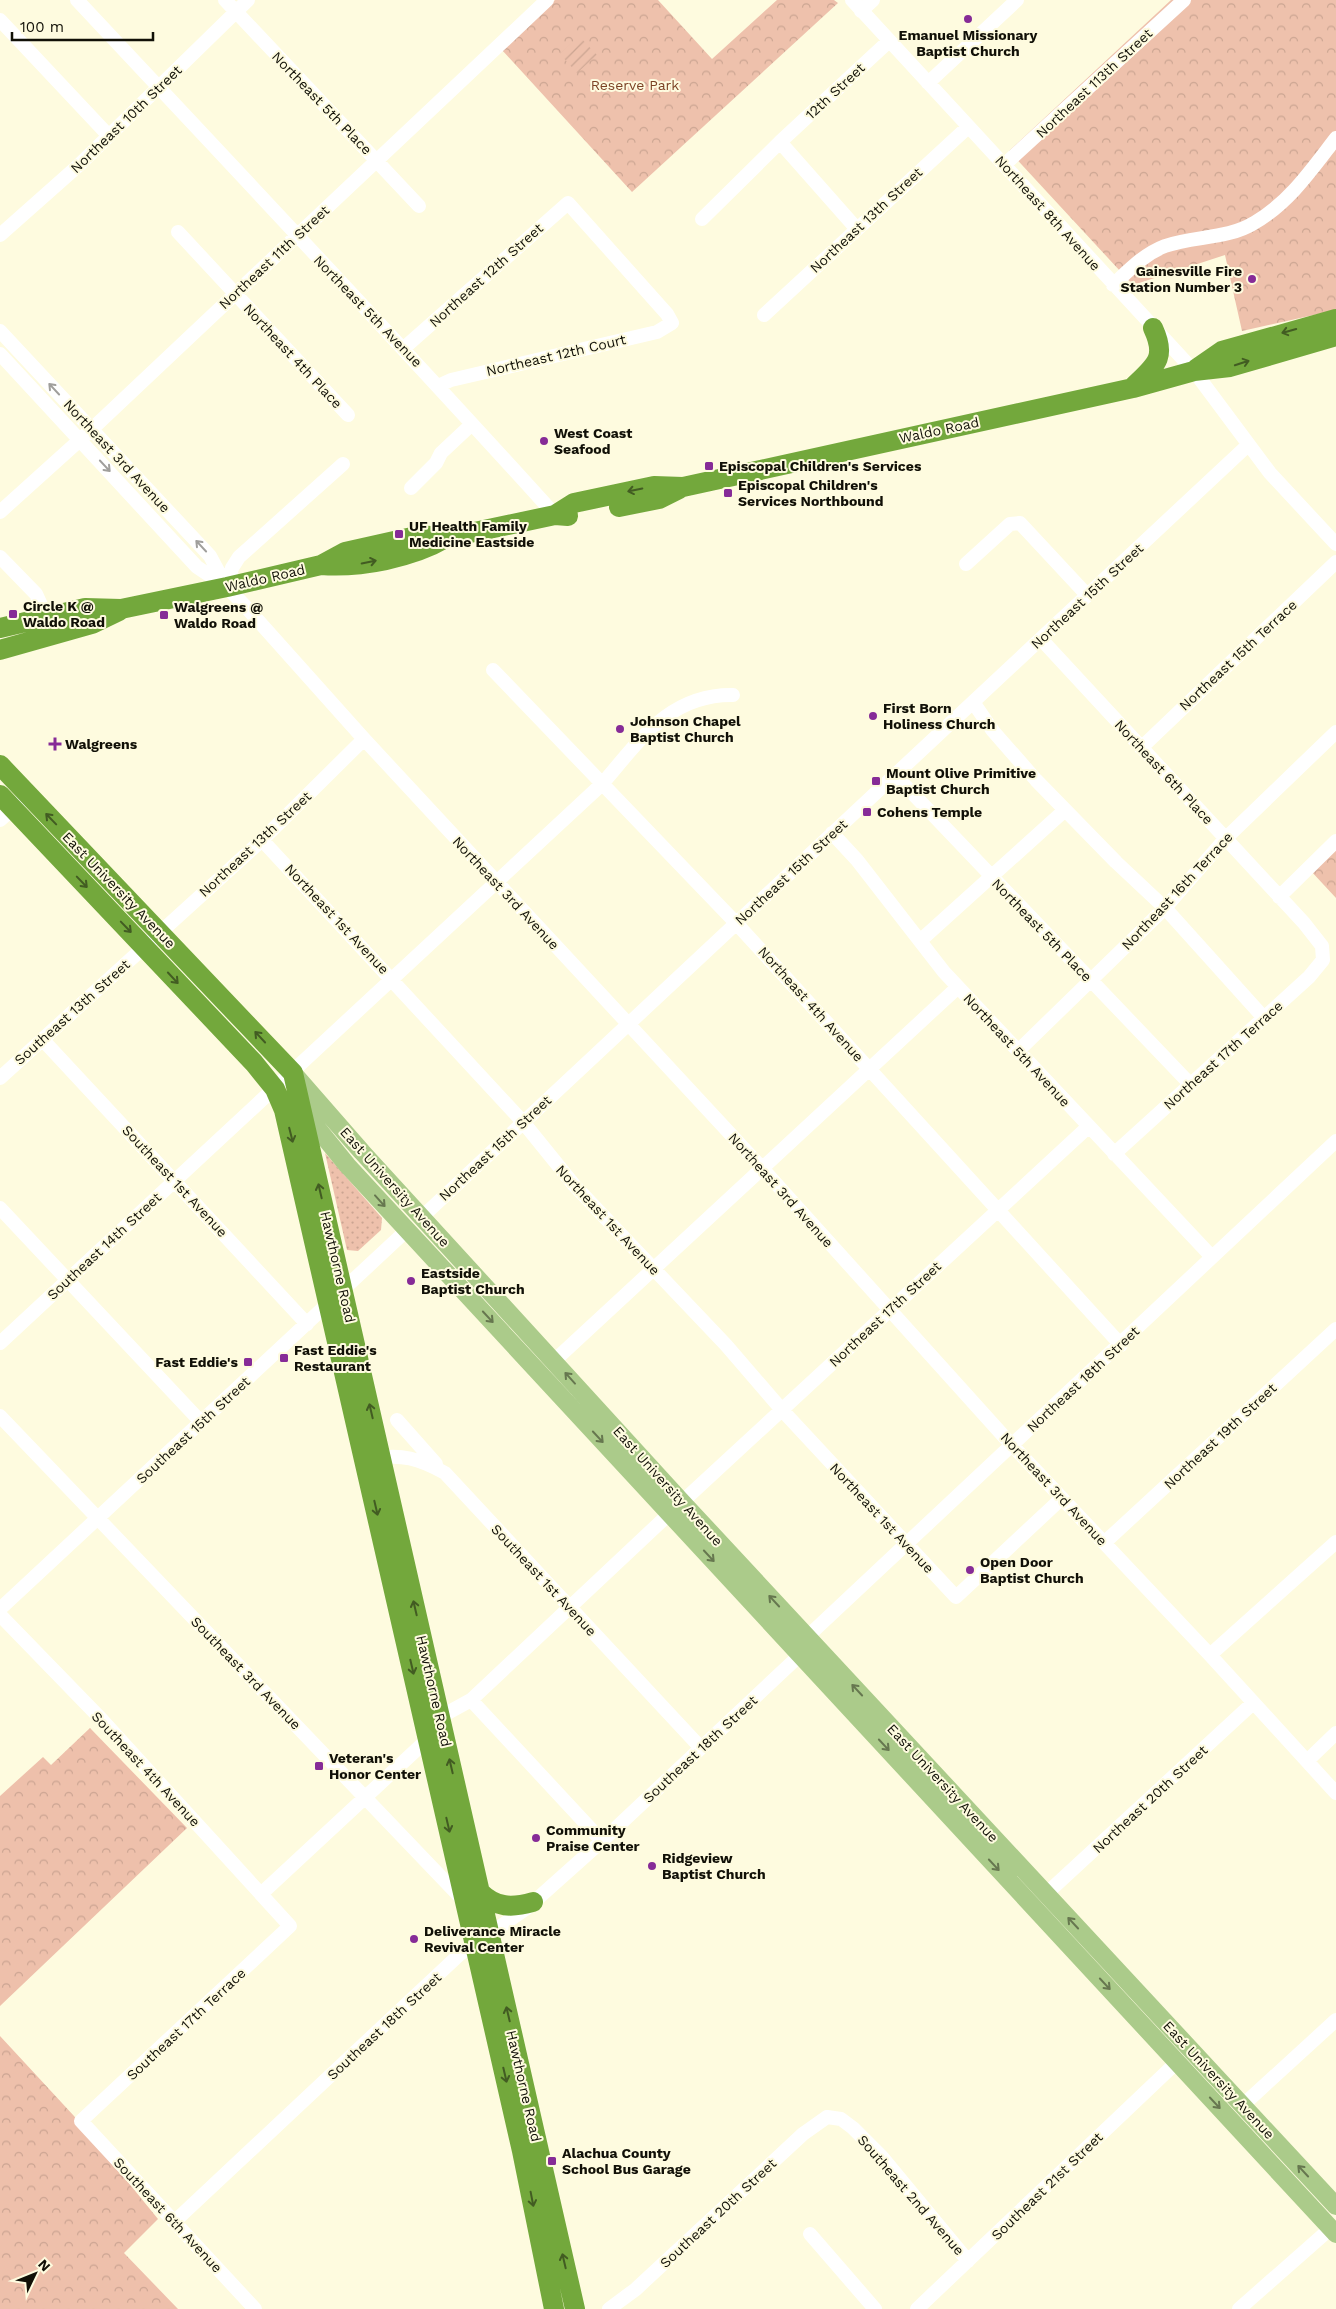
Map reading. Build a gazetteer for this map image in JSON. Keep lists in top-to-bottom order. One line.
{"streets":{"highway":["Waldo Road","East University Avenue","Hawthorne Road"],"street":["Northeast 113th Street","12th Street","Northeast 5th Place","Northeast 10th Street","Northeast 8th Avenue","Northeast 13th Street","Northeast 11th Street","Northeast 12th Street","Northeast 5th Avenue","Northeast 12th Court","Northeast 4th Place","Northeast 3rd Avenue","Northeast 15th Street","Northeast 15th Terrace","Northeast 6th Place","Northeast 16th Terrace","Northeast 1st Avenue","Northeast 4th Avenue","Southeast 13th Street","Northeast 17th Terrace","Southeast 1st Avenue","Southeast 14th Street","Northeast 17th Street","Northeast 18th Street","Southeast 15th Street","Northeast 19th Street","Southeast 3rd Avenue","Southeast 18th Street","Southeast 4th Avenue","Northeast 20th Street","Southeast 17th Terrace","Southeast 21st Street","Southeast 2nd Avenue","Southeast 20th Street","Southeast 6th Avenue"]},"crossings":[["Northeast 113th Street","Northeast 8th Avenue"],["12th Street","Northeast 8th Avenue"],["Northeast 5th Place","Northeast 10th Street"],["Northeast 5th Place","Northeast 11th Street"],["Northeast 5th Place","Northeast 15th Street"],["Northeast 5th Place","Northeast 16th Terrace"],["Northeast 5th Place","Northeast 17th Terrace"],["Northeast 10th Street","Northeast 5th Avenue"],["Northeast 8th Avenue","Northeast 13th Street"],["Northeast 8th Avenue","Waldo Road"],["Northeast 8th Avenue","Northeast 15th Street"],["Northeast 13th Street","Northeast 3rd Avenue"],["Northeast 13th Street","East University Avenue"],["Northeast 13th Street","Northeast 1st Avenue"],["Northeast 13th Street","Southeast 13th Street"],["Northeast 11th Street","Northeast 5th Avenue"],["Northeast 11th Street","Northeast 4th Place"],["Northeast 11th Street","Northeast 3rd Avenue"],["Northeast 12th Street","Northeast 5th Avenue"],["Northeast 12th Street","Northeast 12th Court"],["Northeast 5th Avenue","Northeast 12th Court"],["Northeast 5th Avenue","Waldo Road"],["Northeast 5th Avenue","Northeast 15th Street"],["Northeast 5th Avenue","Northeast 16th Terrace"],["Northeast 5th Avenue","Northeast 17th Terrace"],["Northeast 5th Avenue","Northeast 17th Street"],["Northeast 5th Avenue","Northeast 18th Street"],["Waldo Road","Northeast 3rd Avenue"],["Northeast 3rd Avenue","Northeast 15th Street"],["Northeast 3rd Avenue","Northeast 1st Avenue"],["Northeast 3rd Avenue","Southeast 14th Street"],["Northeast 3rd Avenue","Northeast 17th Street"],["Northeast 3rd Avenue","Northeast 18th Street"],["Northeast 3rd Avenue","Northeast 19th Street"],["Northeast 3rd Avenue","Northeast 20th Street"],["Northeast 15th Street","Northeast 6th Place"],["Northeast 15th Street","East University Avenue"],["Northeast 15th Street","Northeast 1st Avenue"],["Northeast 15th Street","Northeast 4th Avenue"],["Northeast 15th Terrace","Northeast 6th Place"],["Northeast 6th Place","Northeast 16th Terrace"],["Northeast 6th Place","Northeast 17th Terrace"],["East University Avenue","Southeast 13th Street"],["East University Avenue","Southeast 14th Street"],["East University Avenue","Hawthorne Road"],["East University Avenue","Northeast 17th Street"],["East University Avenue","Northeast 18th Street"],["East University Avenue","Southeast 15th Street"],["East University Avenue","Southeast 18th Street"],["East University Avenue","Northeast 20th Street"],["East University Avenue","Southeast 21st Street"],["Northeast 1st Avenue","Southeast 14th Street"],["Northeast 1st Avenue","Northeast 17th Street"],["Northeast 1st Avenue","Northeast 18th Street"],["Northeast 4th Avenue","Southeast 14th Street"],["Northeast 4th Avenue","Northeast 17th Street"],["Northeast 4th Avenue","Northeast 18th Street"],["Southeast 13th Street","Southeast 1st Avenue"],["Southeast 1st Avenue","Southeast 14th Street"],["Southeast 1st Avenue","Hawthorne Road"],["Southeast 1st Avenue","Southeast 15th Street"],["Southeast 1st Avenue","Southeast 18th Street"],["Southeast 14th Street","Hawthorne Road"],["Hawthorne Road","Southeast 15th Street"],["Hawthorne Road","Southeast 3rd Avenue"],["Hawthorne Road","Southeast 18th Street"],["Southeast 15th Street","Southeast 3rd Avenue"],["Southeast 18th Street","Southeast 6th Avenue"],["Southeast 4th Avenue","Southeast 17th Terrace"],["Southeast 17th Terrace","Southeast 6th Avenue"],["Southeast 21st Street","Southeast 2nd Avenue"],["Southeast 2nd Avenue","Southeast 20th Street"]],"parks":["Reserve Park"],"places":{"other":["Emanuel Missionary Baptist Church","Gainesville Fire Station Number 3","West Coast Seafood","First Born Holiness Church","Johnson Chapel Baptist Church","Eastside Baptist Church","Open Door Baptist Church","Community Praise Center","Ridgeview Baptist Church","Deliverance Miracle Revival Center"],"transit":["Episcopal Children's Services","Episcopal Children's Services Northbound","UF Health Family Medicine Eastside","Circle K @ Waldo Road","Walgreens @ Waldo Road","Mount Olive Primitive Baptist Church","Cohens Temple","Fast Eddie's Restaurant","Fast Eddie's","Veteran's Honor Center","Alachua County School Bus Garage"],"health":["Walgreens"]},"scale_bar":"100 m","north":"top right"}
